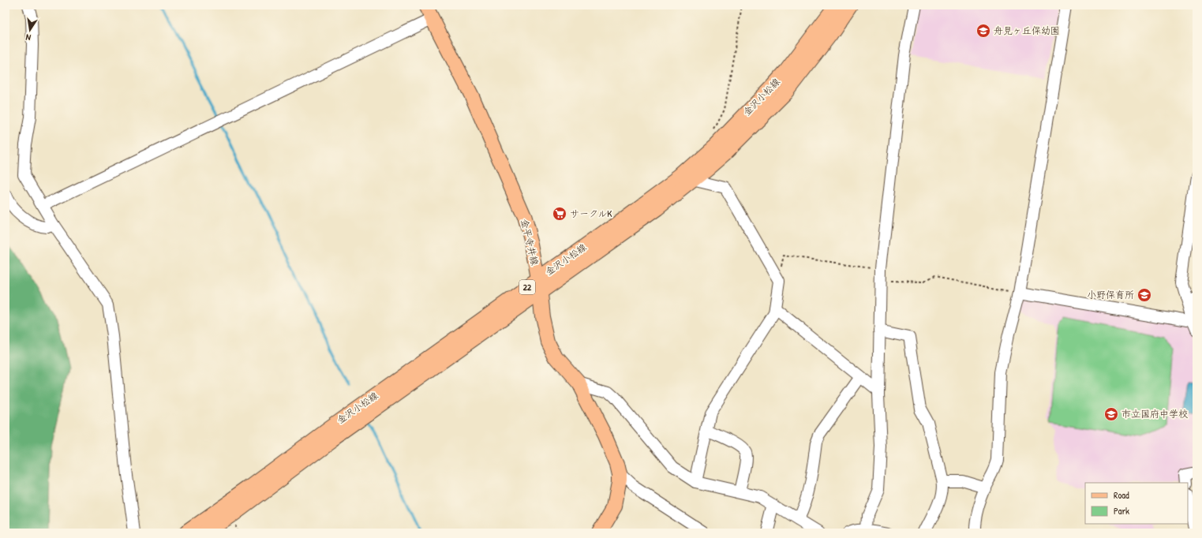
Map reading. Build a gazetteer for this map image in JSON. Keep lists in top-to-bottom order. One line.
{"streets":{"main road":["金沢小松線","金平寺井線","22"]},"crossings":[["金沢小松線","金平寺井線"]],"places":{"school or university":["舟見ヶ丘保幼園","小野保育所","市立国府中学校"],"supermarket":["サークルK"]},"legend":["Road","Park"],"north":"bottom"}
